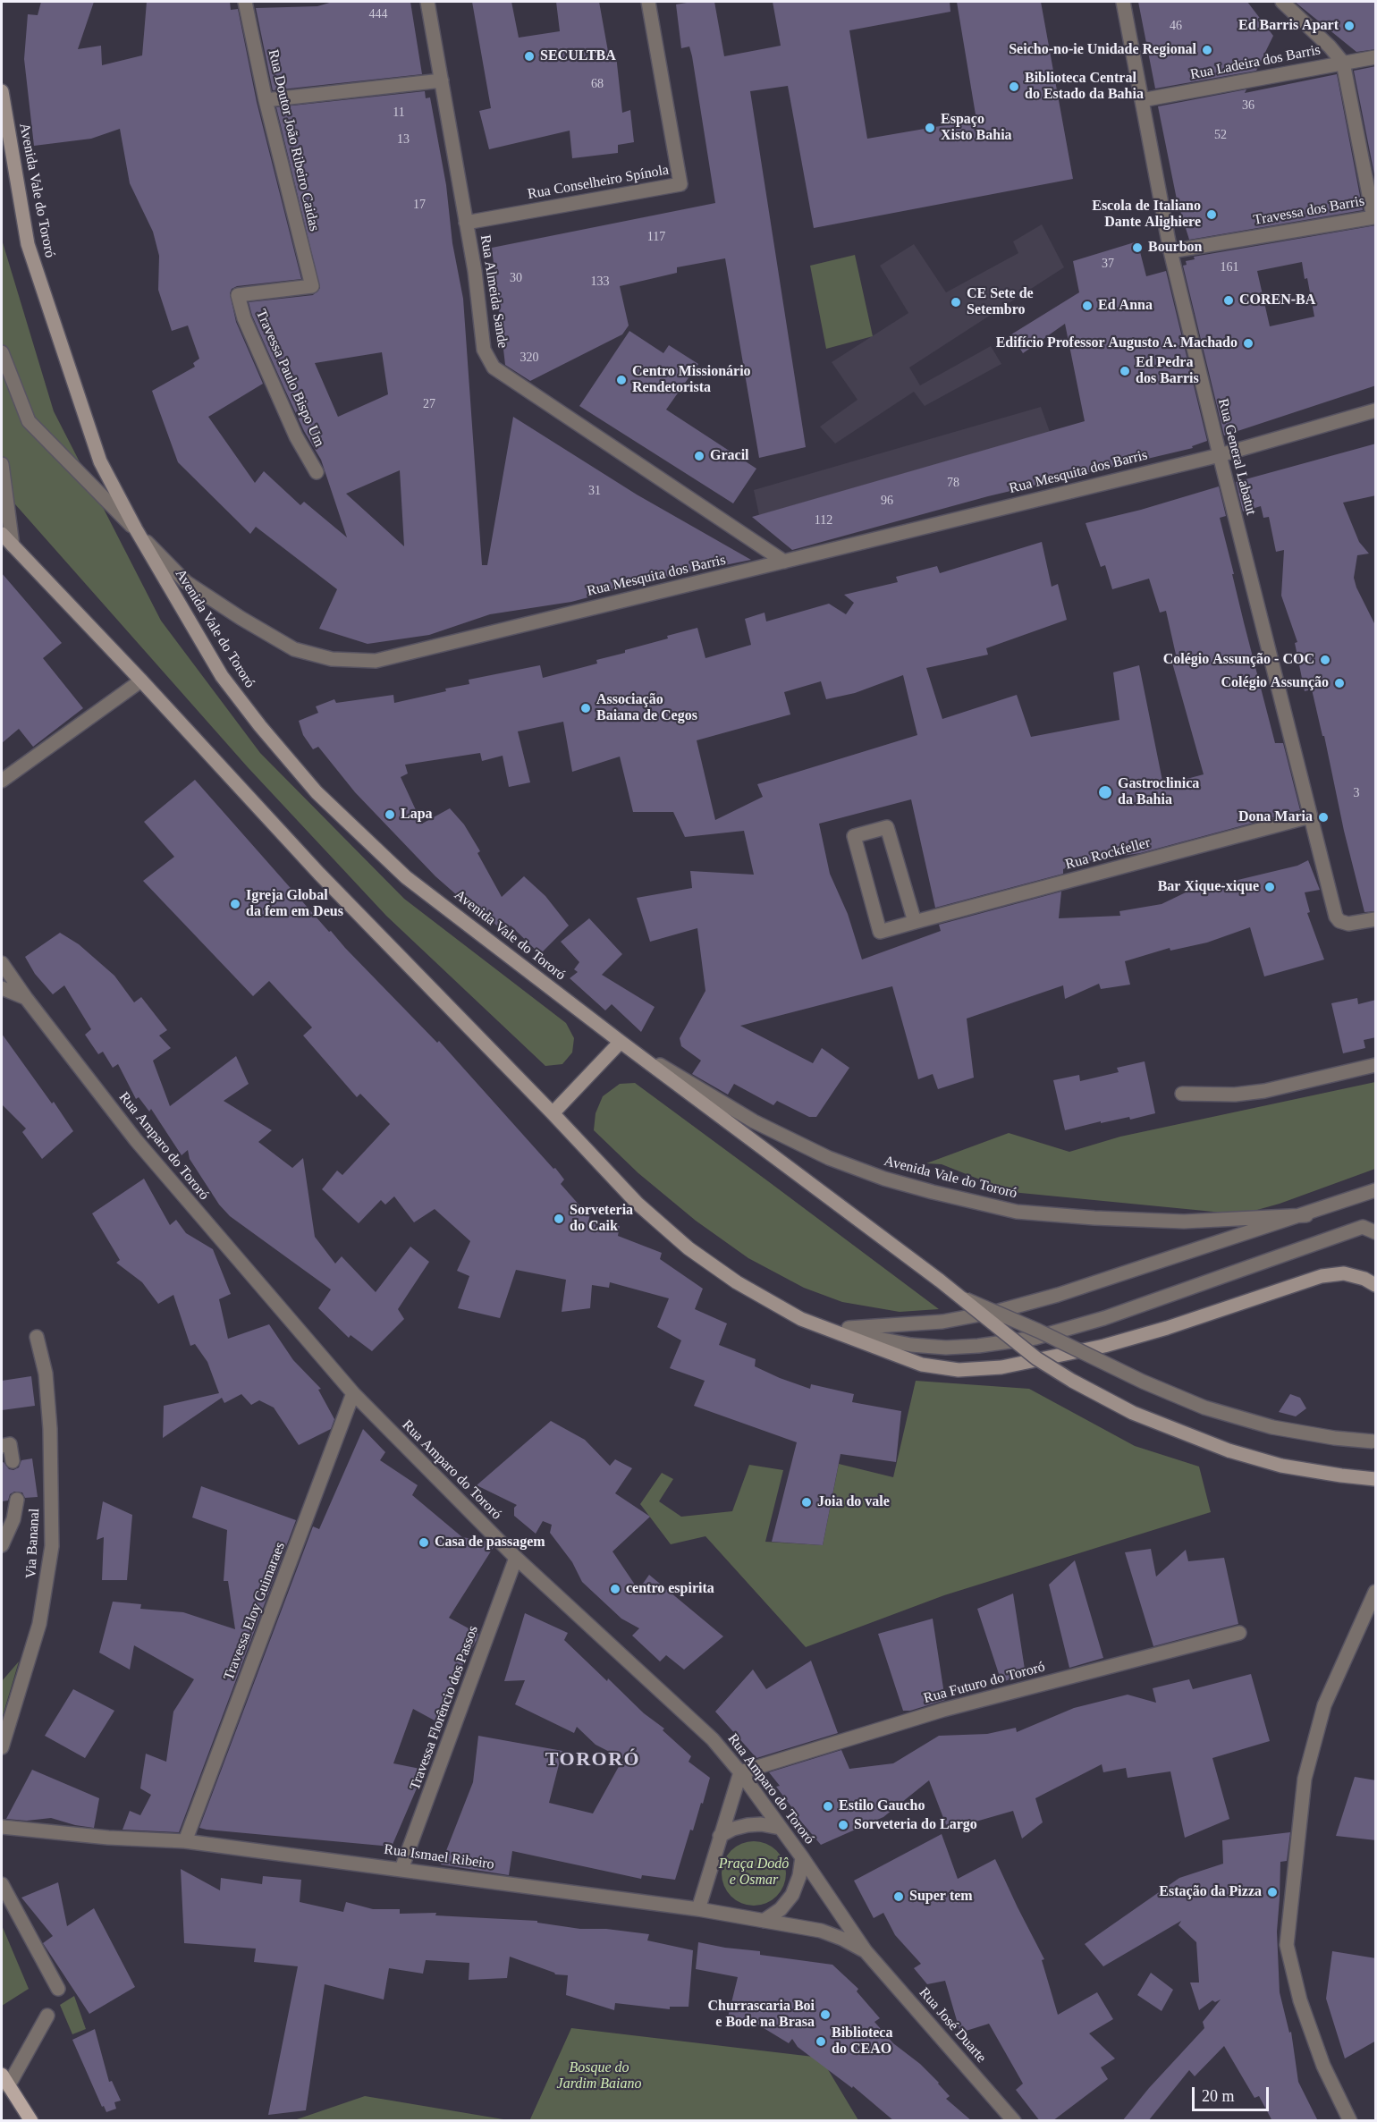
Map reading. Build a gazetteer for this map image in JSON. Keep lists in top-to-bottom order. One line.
{"streets":{"street":["Rua Ladeira dos Barris","Rua Doutor João Ribeiro Caidas","Rua Conselheiro Spínola","Avenida Vale do Tororó","Travessa dos Barris","Rua Almeida Sande","Travessa Paulo Bispo Um","Rua General Labatut","Rua Mesquita dos Barris","Rua Rockfeller","Rua Amparo do Tororó","Via Bananal","Travessa Eloy Guimaraes","Rua Futuro do Tororó","Travessa Florêncio dos Passos","Rua Ismael Ribeiro","Rua José Duarte"]},"crossings":[["Rua Ladeira dos Barris","Travessa dos Barris"],["Rua Ladeira dos Barris","Rua General Labatut"],["Rua Doutor João Ribeiro Caidas","Travessa Paulo Bispo Um"],["Rua Conselheiro Spínola","Rua Almeida Sande"],["Avenida Vale do Tororó","Rua Mesquita dos Barris"],["Travessa dos Barris","Rua General Labatut"],["Rua Almeida Sande","Rua Mesquita dos Barris"],["Rua General Labatut","Rua Mesquita dos Barris"],["Rua General Labatut","Rua Rockfeller"],["Rua Amparo do Tororó","Travessa Eloy Guimaraes"],["Rua Amparo do Tororó","Rua Futuro do Tororó"],["Rua Amparo do Tororó","Travessa Florêncio dos Passos"],["Rua Amparo do Tororó","Rua Ismael Ribeiro"],["Rua Amparo do Tororó","Rua José Duarte"],["Travessa Eloy Guimaraes","Rua Ismael Ribeiro"],["Travessa Florêncio dos Passos","Rua Ismael Ribeiro"],["Rua Ismael Ribeiro","Rua José Duarte"]],"districts":["TORORÓ"],"parks":["Praça Dodô e Osmar","Bosque do Jardim Baiano"],"places":["Ed Barris Apart","Seicho-no-ie Unidade Regional","SECULTBA","Biblioteca Central do Estado da Bahia","Espaço Xisto Bahia","Escola de Italiano Dante Alighiere","Bourbon","COREN-BA","CE Sete de Setembro","Ed Anna","Edifício Professor Augusto A. Machado","Ed Pedra dos Barris","Centro Missionário Rendetorista","Gracil","Colégio Assunção - COC","Colégio Assunção","Associação Baiana de Cegos","Gastroclinica da Bahia","Lapa","Dona Maria","Bar Xique-xique","Igreja Global da fem em Deus","Sorveteria do Caik","Joia do vale","Casa de passagem","centro espirita","Estilo Gaucho","Sorveteria do Largo","Estação da Pizza","Super tem","Churrascaria Boi e Bode na Brasa","Biblioteca do CEAO"],"house_numbers":["444","46","68","36","11","52","13","17","117","37","161","30","133","320","27","78","31","96","112","3"],"scale_bar":"20 m"}
